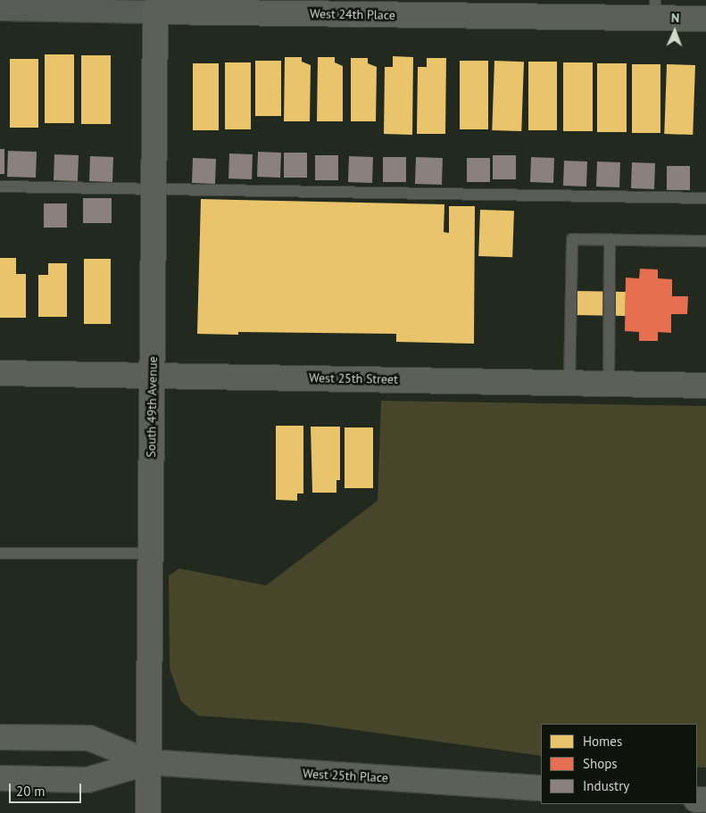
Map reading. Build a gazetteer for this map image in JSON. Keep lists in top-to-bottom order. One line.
{"streets":{"street":["West 24th Place","West 25th Street","South 49th Avenue","West 25th Place"]},"crossings":[["West 24th Place","South 49th Avenue"],["West 25th Street","South 49th Avenue"],["South 49th Avenue","West 25th Place"]],"legend":["Homes","Shops","Industry"],"scale_bar":"20 m","north":"top"}
